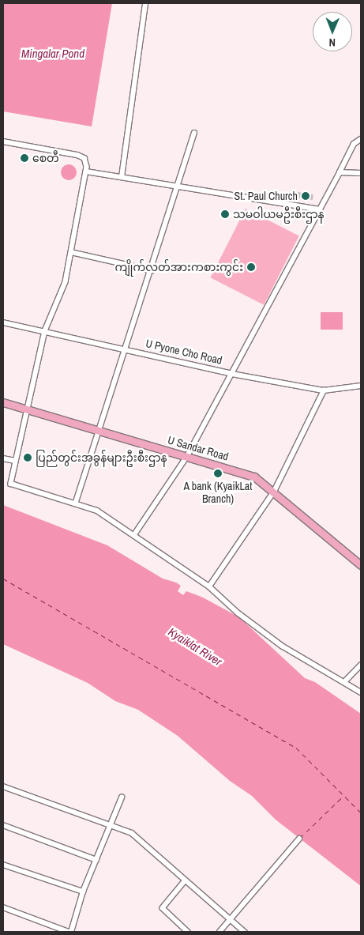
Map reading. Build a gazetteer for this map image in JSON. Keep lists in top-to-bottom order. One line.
{"streets":{"main road":["U Sandar Road"],"street":["U Pyone Cho Road"]},"water":["Mingalar Pond","Kyaiklat River"],"places":["စေတီ","St. Paul Church","သမဝါယမဦးစီးဌာန","ကျိုက်လတ်အားကစားကွင်း","ပြည်တွင်းအခွန်များဦးစီးဌာန","A bank (KyaikLat Branch)"],"north":"bottom"}
